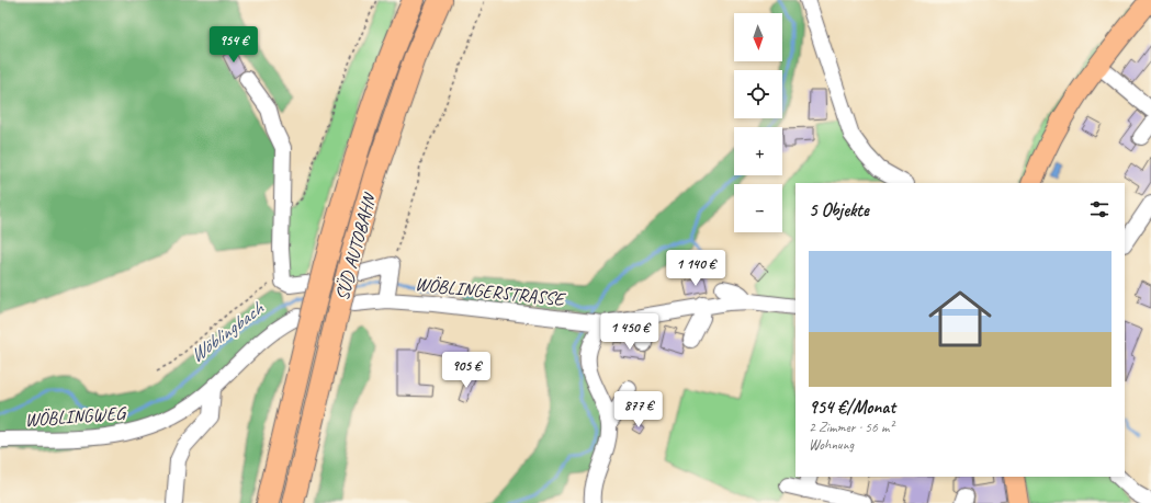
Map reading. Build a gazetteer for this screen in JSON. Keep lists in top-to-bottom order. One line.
{"streets":{"highway":["SÜD AUTOBAHN"],"street":["WÖBLINGERSTRASSE","WÖBLINGWEG"]},"water":["Wöblingbach"],"north":"bottom","page":{"map_buttons":["+","−"],"price":["954 €","1 140 €","1 450 €","905 €","877 €"],"heading":"5 Objekte","list":[{"name":"954 €/Monat","note":"2 Zimmer · 56 m² · Wohnung"}]}}
